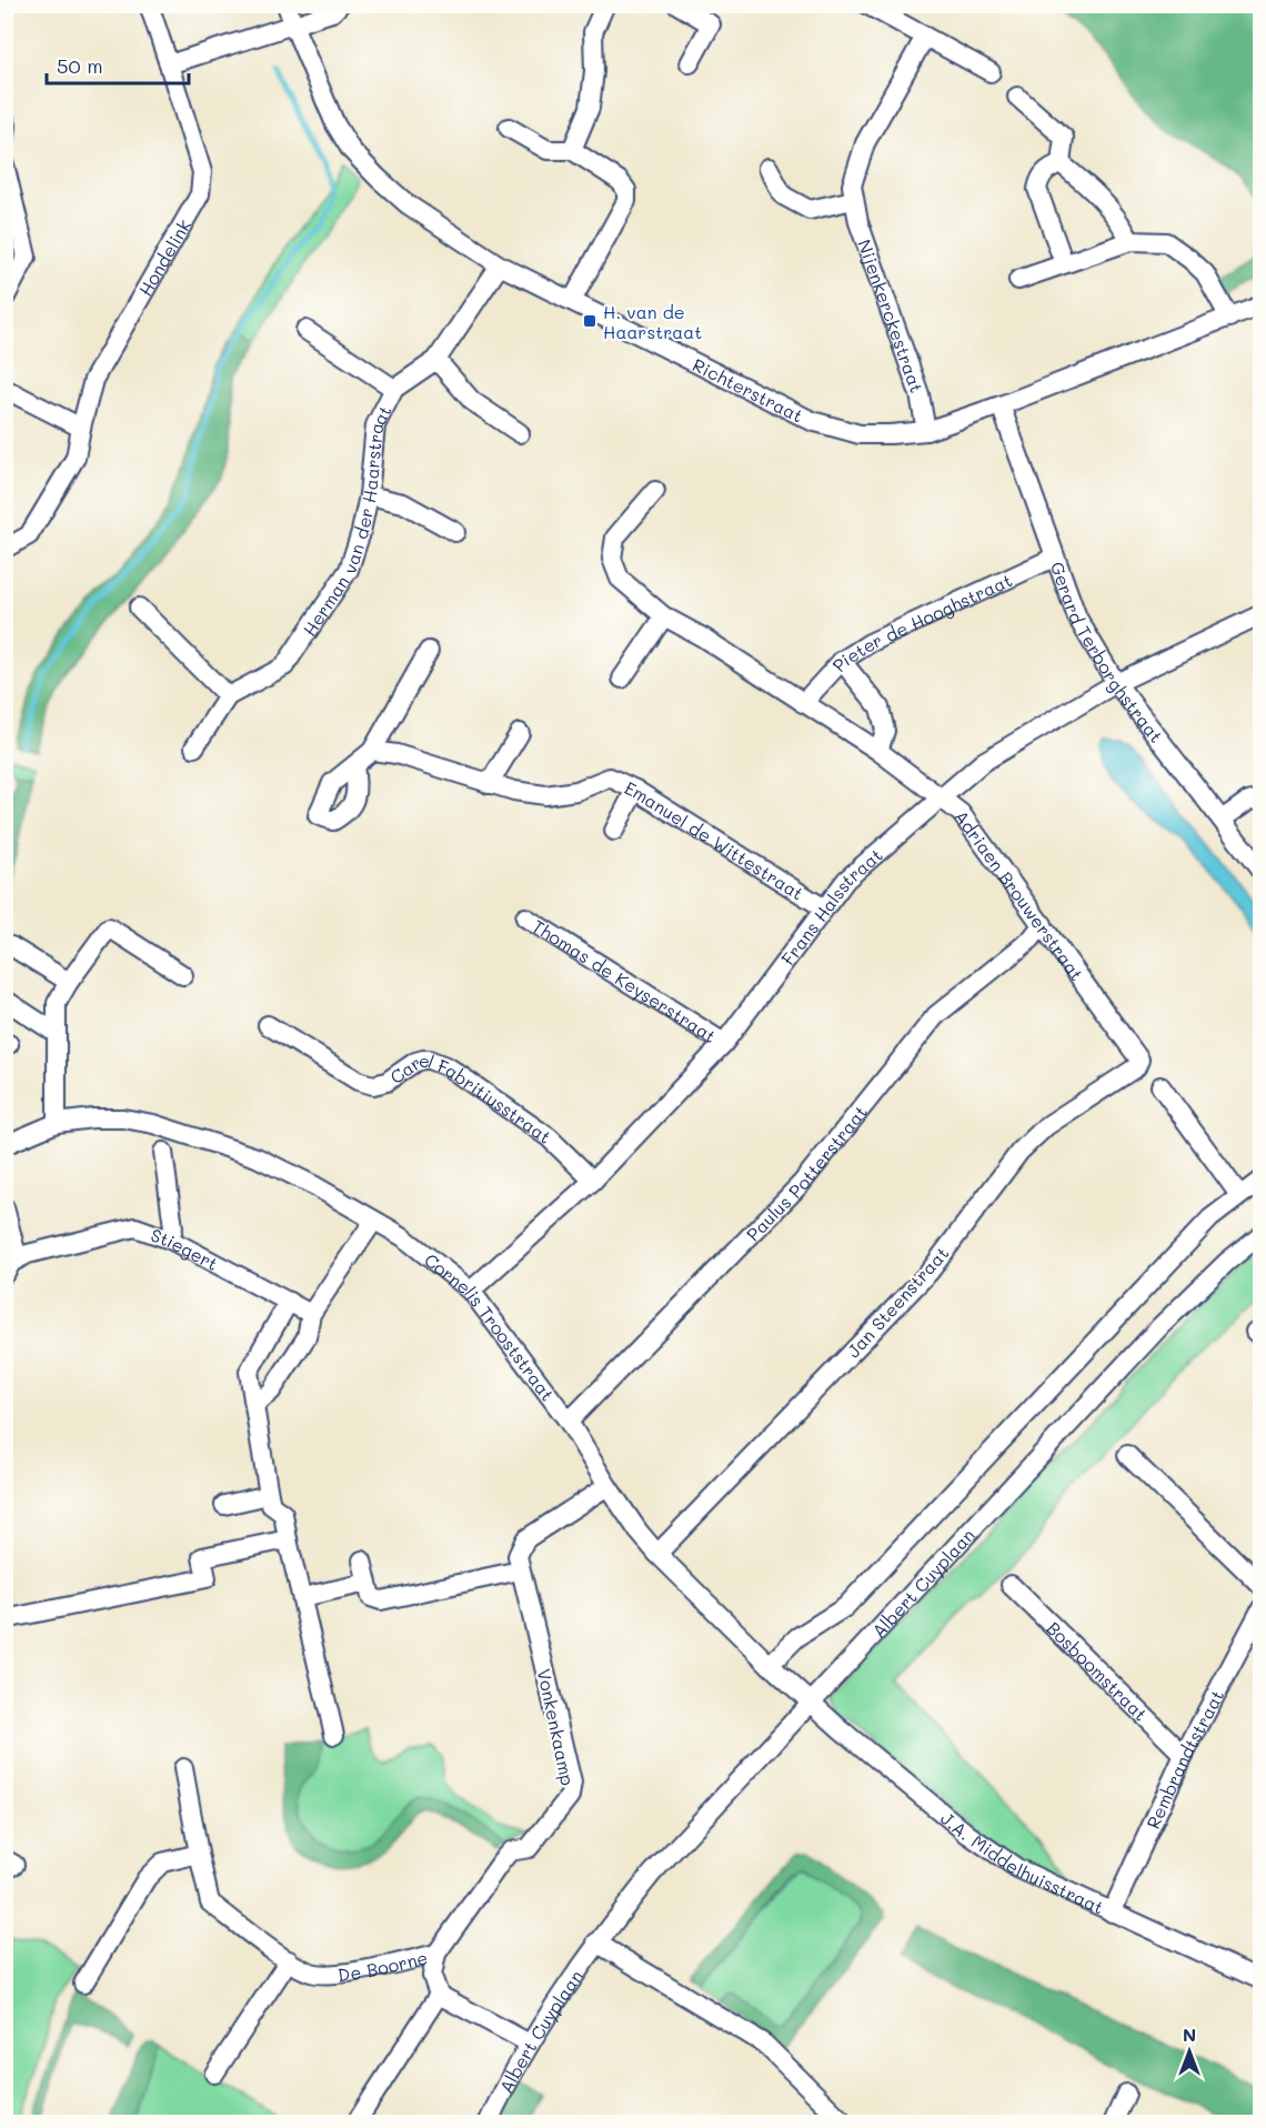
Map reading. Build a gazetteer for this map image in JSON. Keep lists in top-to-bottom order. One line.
{"streets":{"street":["Hondelink","Nijenkerckestraat","Richterstraat","Herman van der Haarstraat","Pieter de Hooghstraat","Gerard Terborghstraat","Emanuel de Wittestraat","Adriaen Brouwerstraat","Frans Halsstraat","Thomas de Keyserstraat","Carel Fabritiusstraat","Paulus Potterstraat","Stiegert","Jan Steenstraat","Cornelis Trooststraat","Albert Cuyplaan","Bosboomstraat","Vonkenkaamp","Rembrandtstraat","J.A. Middelhuisstraat","De Boorne"]},"crossings":[["Nijenkerckestraat","Richterstraat"],["Richterstraat","Herman van der Haarstraat"],["Richterstraat","Gerard Terborghstraat"],["Pieter de Hooghstraat","Gerard Terborghstraat"],["Pieter de Hooghstraat","Adriaen Brouwerstraat"],["Gerard Terborghstraat","Frans Halsstraat"],["Emanuel de Wittestraat","Frans Halsstraat"],["Adriaen Brouwerstraat","Frans Halsstraat"],["Adriaen Brouwerstraat","Paulus Potterstraat"],["Adriaen Brouwerstraat","Jan Steenstraat"],["Frans Halsstraat","Thomas de Keyserstraat"],["Frans Halsstraat","Carel Fabritiusstraat"],["Frans Halsstraat","Cornelis Trooststraat"],["Paulus Potterstraat","Cornelis Trooststraat"],["Jan Steenstraat","Cornelis Trooststraat"],["Cornelis Trooststraat","Albert Cuyplaan"],["Cornelis Trooststraat","Vonkenkaamp"],["Cornelis Trooststraat","J.A. Middelhuisstraat"],["Albert Cuyplaan","J.A. Middelhuisstraat"],["Bosboomstraat","Rembrandtstraat"],["Vonkenkaamp","De Boorne"],["Rembrandtstraat","J.A. Middelhuisstraat"]],"places":{"transit":["H. van de Haarstraat"]},"scale_bar":"50 m","north":"top"}
